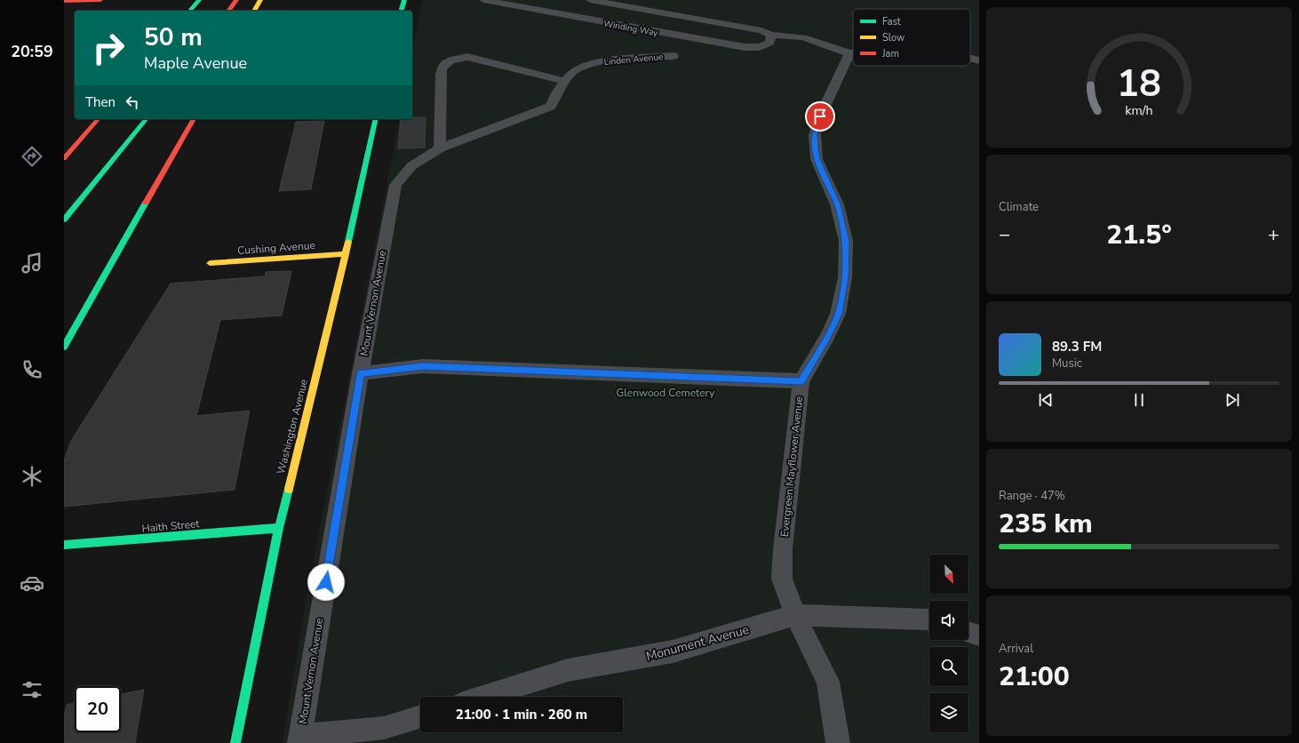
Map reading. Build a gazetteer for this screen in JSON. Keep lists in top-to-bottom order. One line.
{"streets":{"main road":["Cushing Avenue","Washington Avenue","Haith Street"],"lane":["Winding Way","Linden Avenue","Mount Vernon Avenue","Evergreen Mayflower Avenue","Monument Avenue"]},"crossings":[["Winding Way","Evergreen Mayflower Avenue"],["Linden Avenue","Mount Vernon Avenue"],["Cushing Avenue","Washington Avenue"],["Washington Avenue","Haith Street"],["Evergreen Mayflower Avenue","Monument Avenue"]],"parks":["Glenwood Cemetery"],"legend":["Fast","Slow","Jam"],"north":"bottom right","page":{"tabs":"20:59","turn":["50 m","Maple Avenue"],"then":"Then","tile":["Climate",["Range · 47%","235 km"],["Arrival","21:00"]],"heat":["−","21.5°","+"],"song":["89.3 FM","Music"],"limit":"20","trip":"21:00 · 1 min · 260 m","gauge":["18","km/h"]}}
